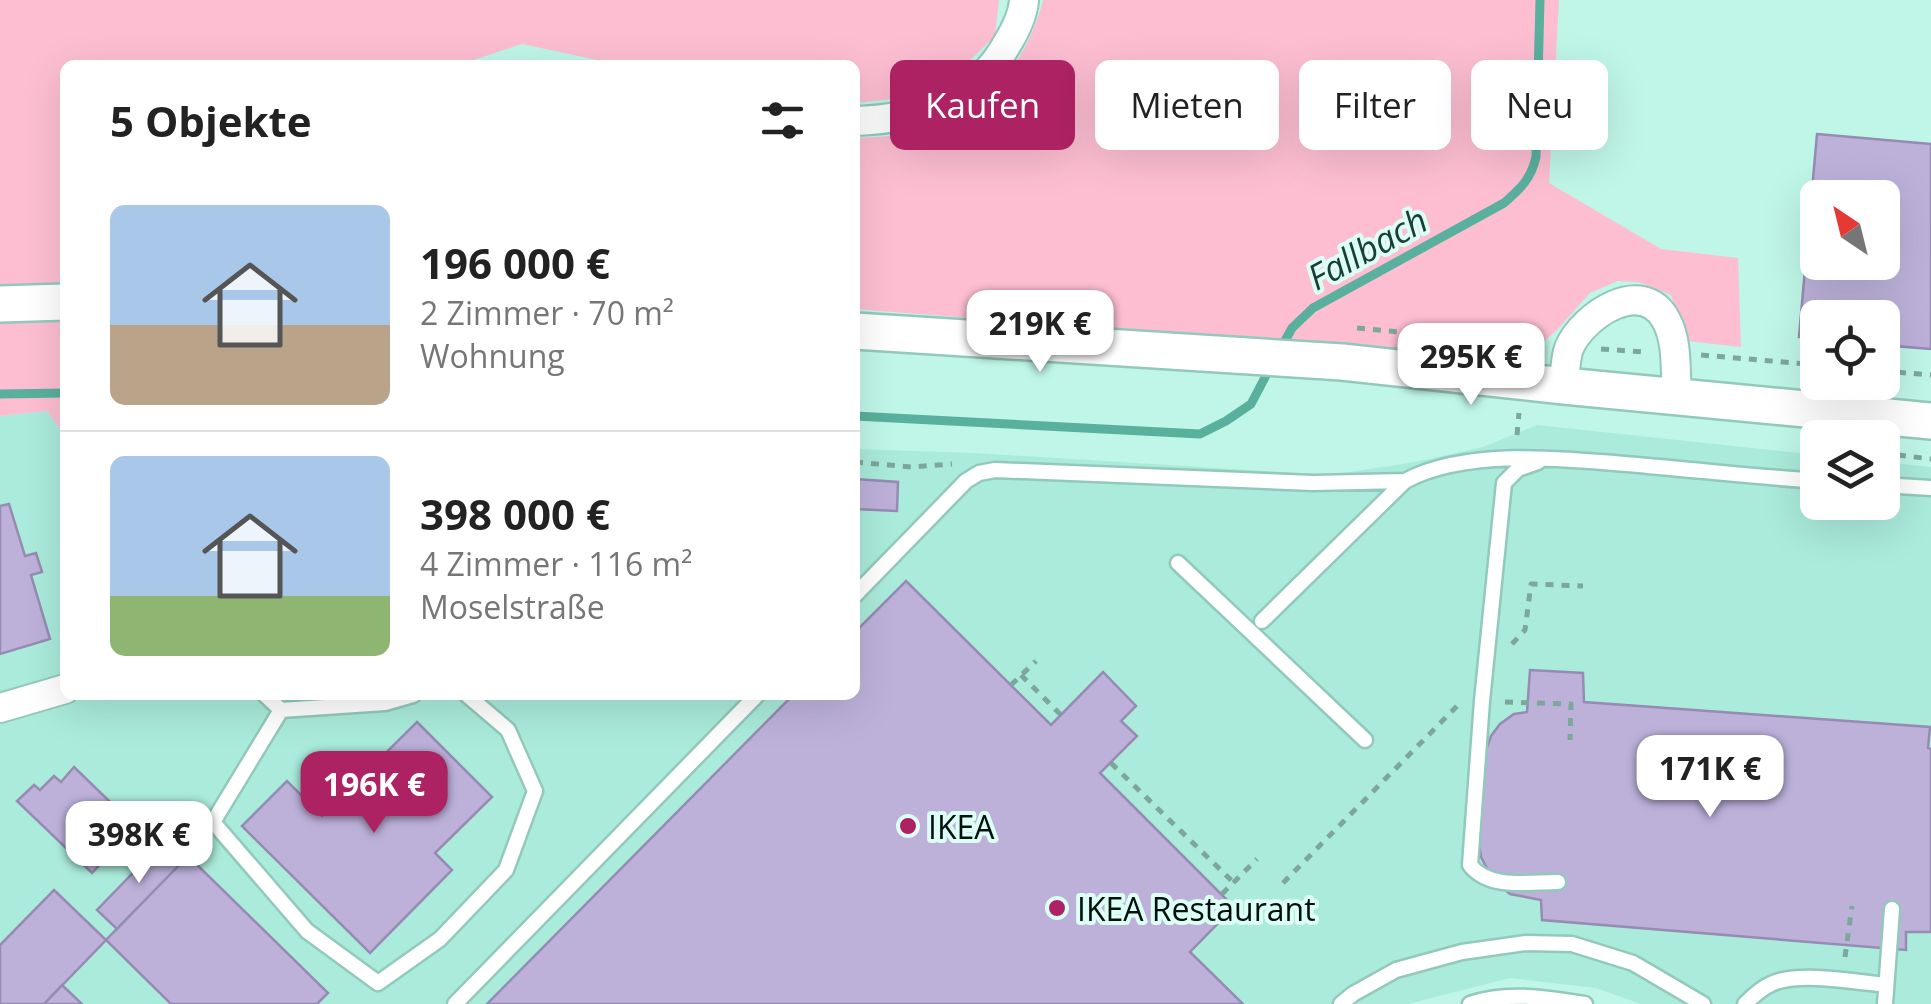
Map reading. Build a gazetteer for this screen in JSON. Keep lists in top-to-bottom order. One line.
{"water":["Fallbach"],"places":["IKEA","IKEA Restaurant"],"north":"top left","page":{"chip":["Kaufen","Mieten","Filter","Neu"],"heading":"5 Objekte","list":[{"name":"196 000 €","note":"2 Zimmer · 70 m² · Wohnung"},{"name":"398 000 €","note":"4 Zimmer · 116 m² · Moselstraße"}],"price":["219K €","295K €","171K €","196K €","398K €"]}}
